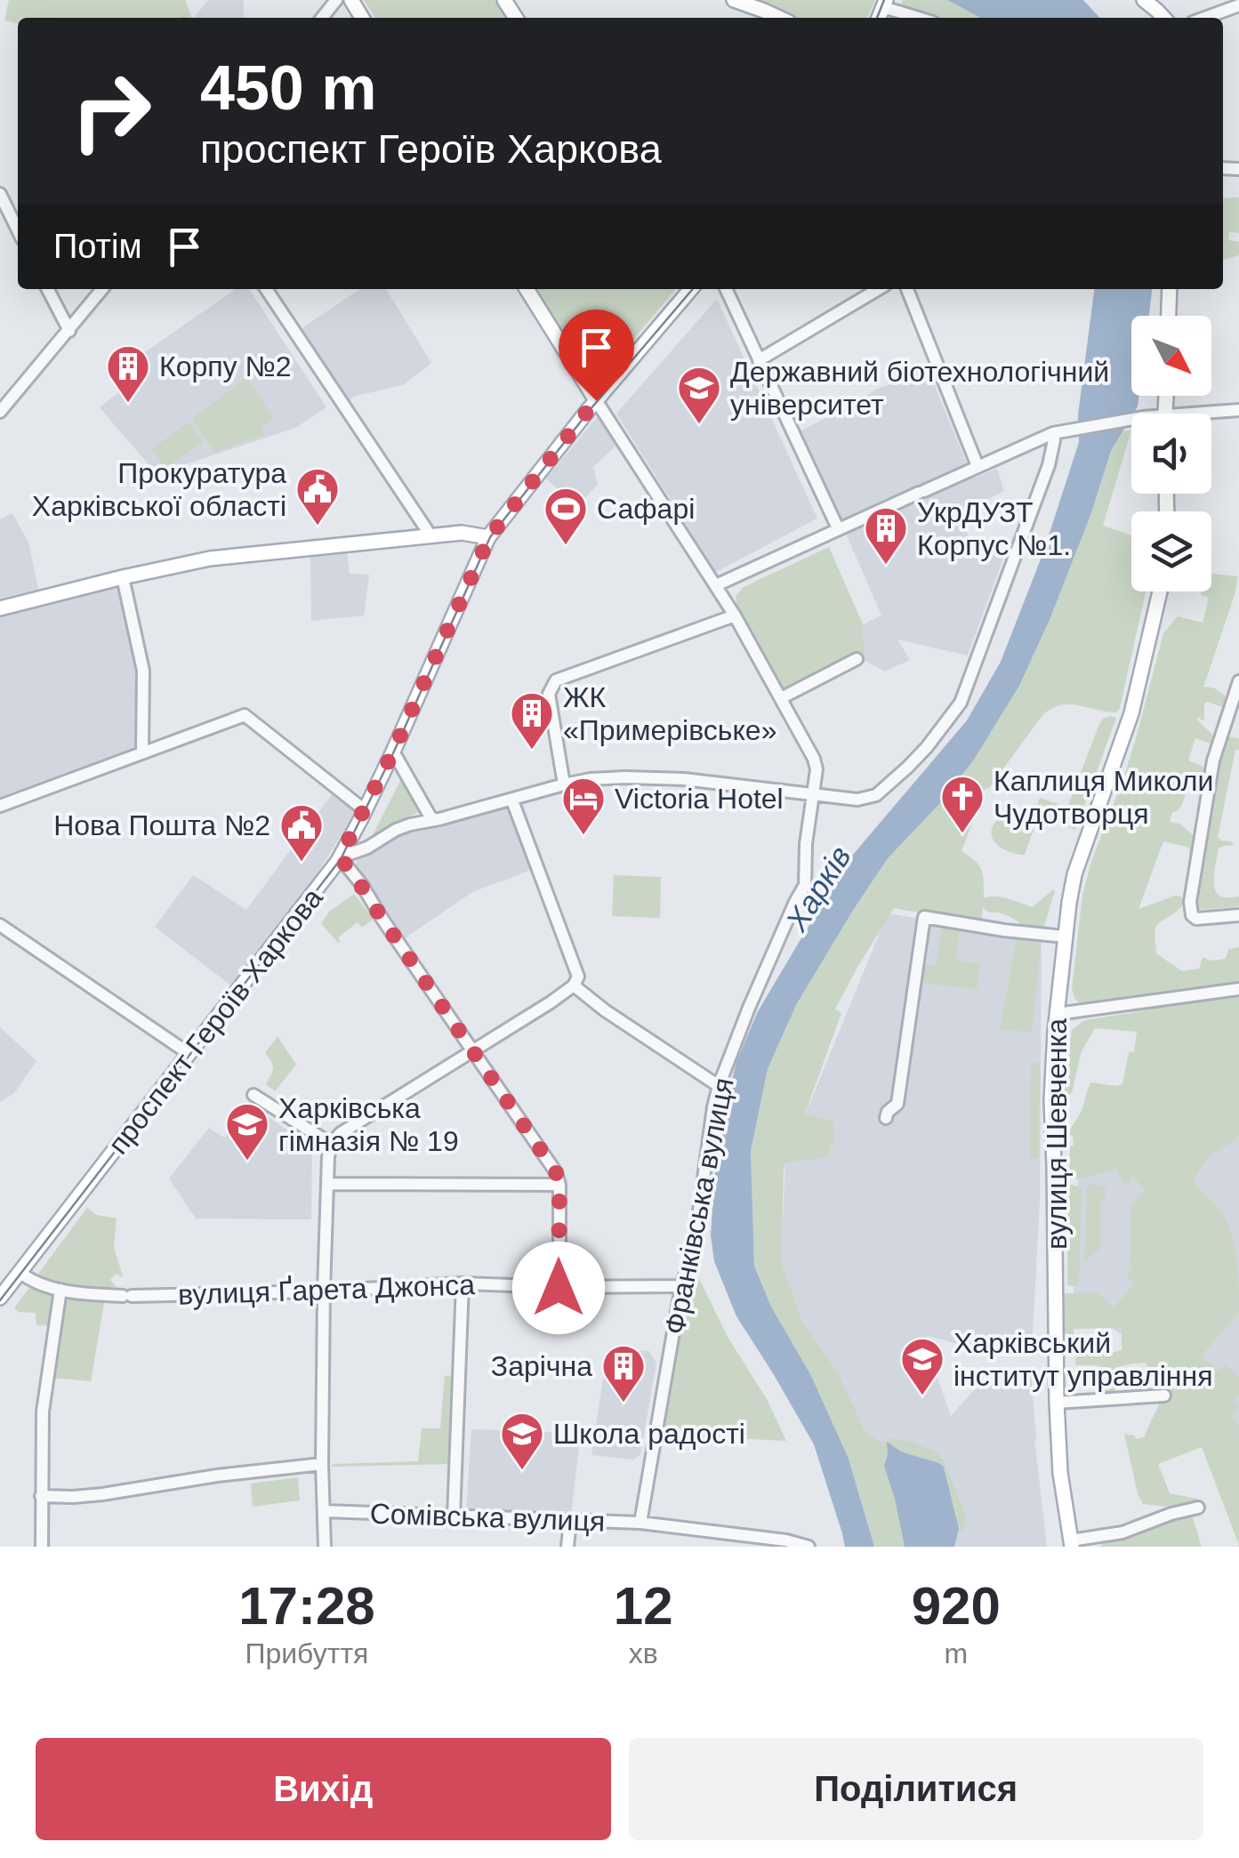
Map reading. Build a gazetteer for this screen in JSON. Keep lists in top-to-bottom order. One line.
{"streets":{"main road":["проспект Героїв Харкова","вулиця Шевченка"],"street":["Франківська вулиця","вулиця Ґарета Джонса","Сомівська вулиця"]},"crossings":[["проспект Героїв Харкова","Франківська вулиця"],["проспект Героїв Харкова","вулиця Ґарета Джонса"],["Франківська вулиця","вулиця Ґарета Джонса"],["Франківська вулиця","Сомівська вулиця"]],"water":["Харків"],"places":{"building":["Корпу №2","УкрДУЗТ Корпус №1.","ЖК «Примерівське»","Зарічна"],"school or university":["Державний біотехнологічний університет","Харківська гімназія № 19","Харківський інститут управління","Школа радості"],"public building":["Прокуратура Харківської області","Нова Пошта №2"],"sports":["Сафарі"],"church":["Каплиця Миколи Чудотворця"],"hotel":["Victoria Hotel"]},"north":"bottom right","page":{"turn":["450 m","проспект Героїв Харкова"],"then":"Потім","eta":["17:28","Прибуття","12","хв","920","m"],"buttons":["Вихід","Поділитися"]}}
